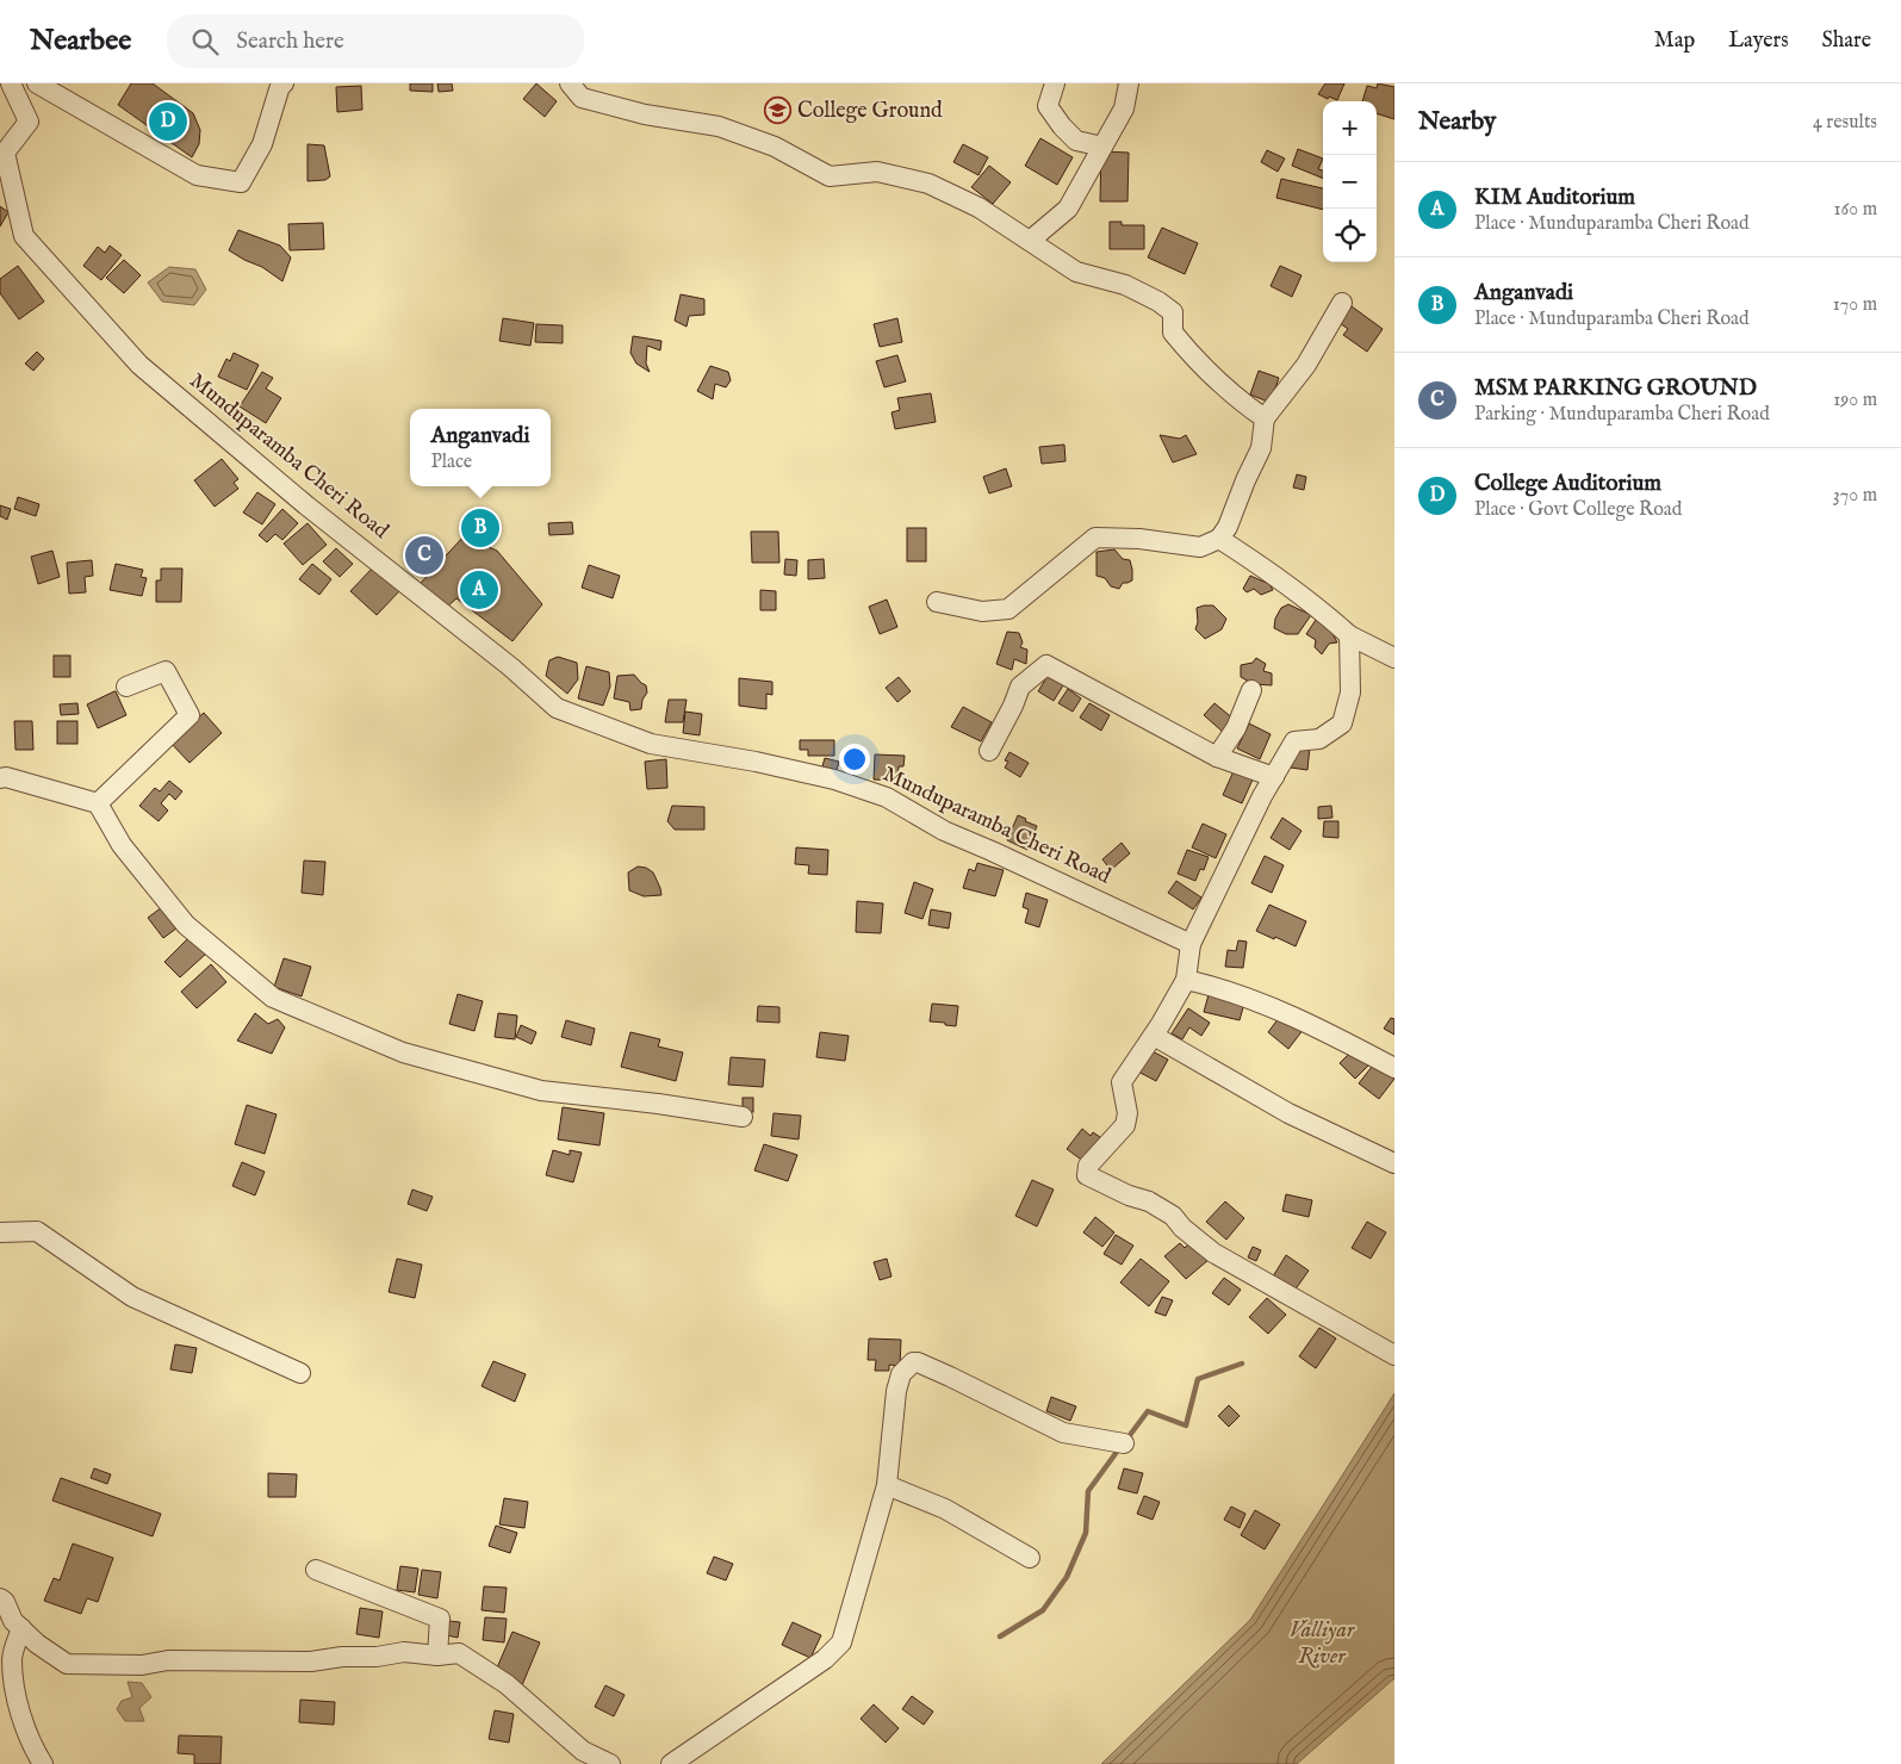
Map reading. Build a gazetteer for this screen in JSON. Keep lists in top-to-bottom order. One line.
{"streets":{"street":["Munduparamba Cheri Road"]},"water":["Valliyar River"],"places":{"school or university":["College Ground"]},"page":{"header":"Nearbee","search":"Search here","nav":["Map","Layers","Share"],"heading":["Nearby","4 results"],"pins":["D","B","C","A"],"map_buttons":["+","−"],"list":[{"mark":"A","name":"KIM Auditorium","note":"Place · Munduparamba Cheri Road","value":"160 m"},{"mark":"B","name":"Anganvadi","note":"Place · Munduparamba Cheri Road","value":"170 m"},{"mark":"C","name":"MSM PARKING GROUND","note":"Parking · Munduparamba Cheri Road","value":"190 m"},{"mark":"D","name":"College Auditorium","note":"Place · Govt College Road","value":"370 m"}],"popup":["Anganvadi","Place"]}}
